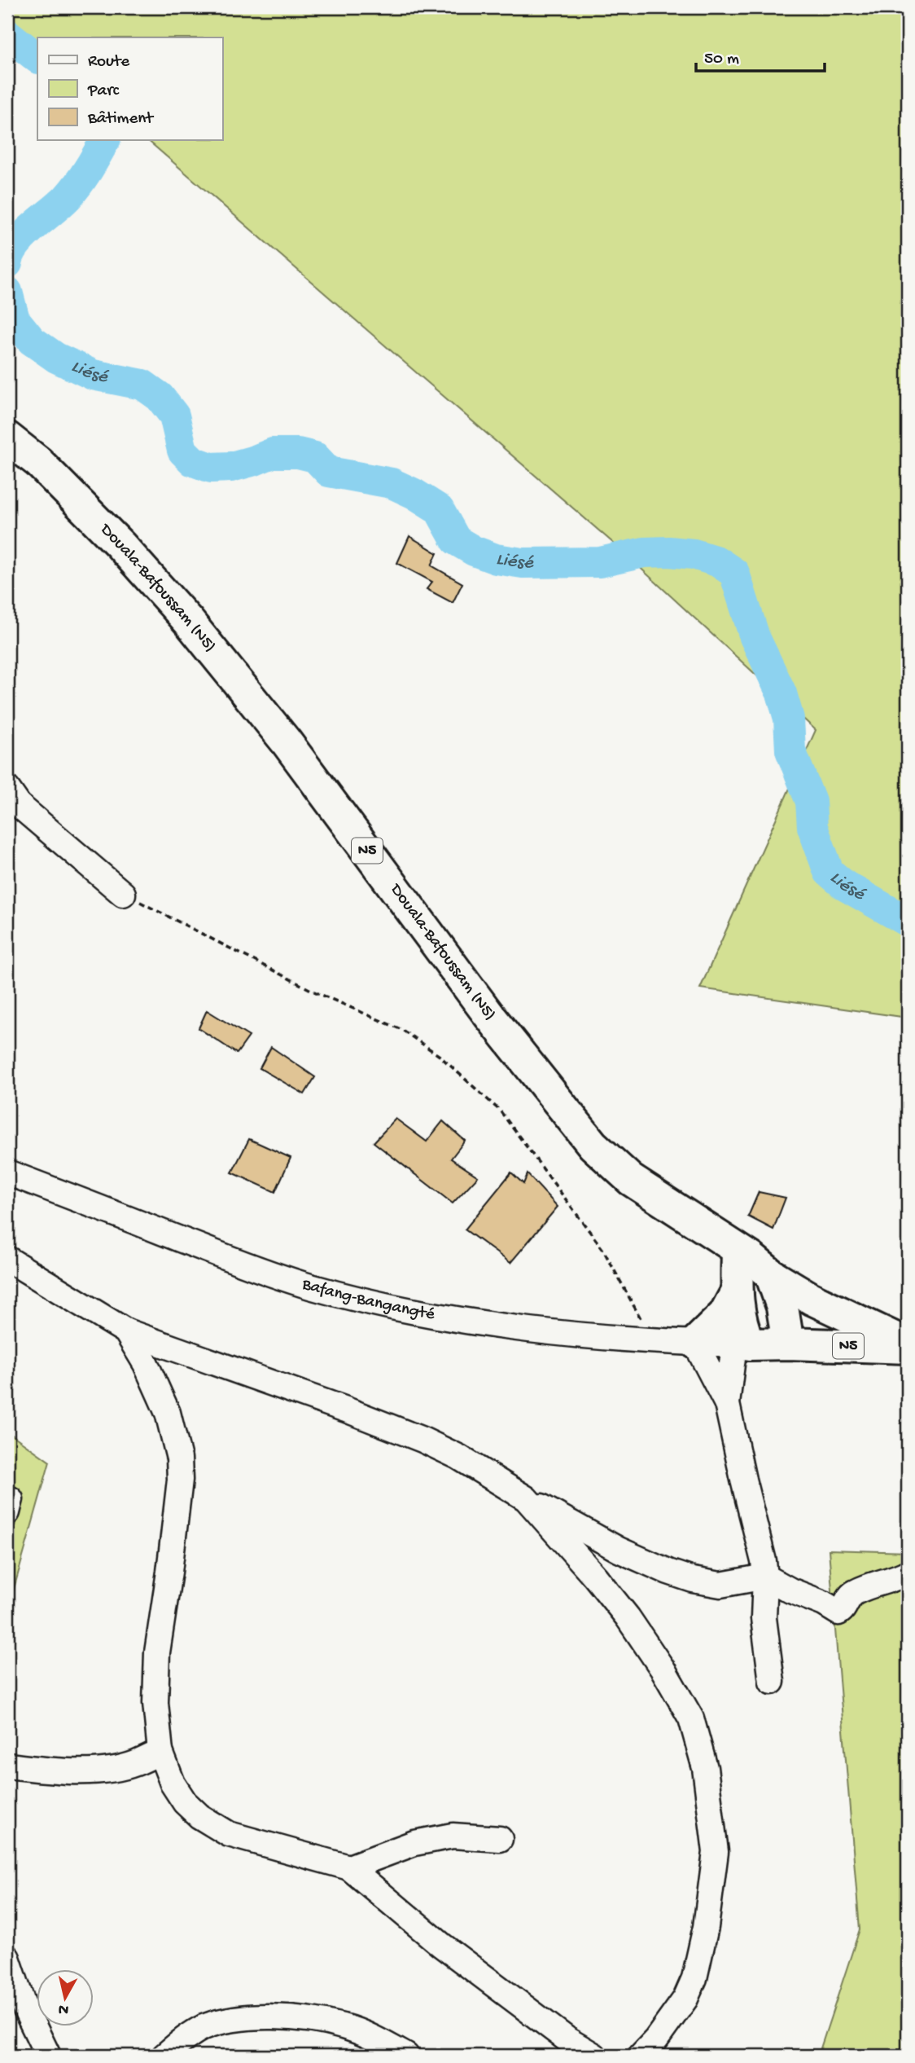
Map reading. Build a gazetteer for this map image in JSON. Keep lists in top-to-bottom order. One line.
{"streets":{"highway":["Douala-Bafoussam (N5)","N5"],"street":["Bafang-Bangangté"]},"crossings":[["Douala-Bafoussam (N5)","N5"],["N5","Bafang-Bangangté"]],"water":["Liésé"],"legend":["Route","Parc","Bâtiment"],"scale_bar":"50 m","north":"bottom"}
